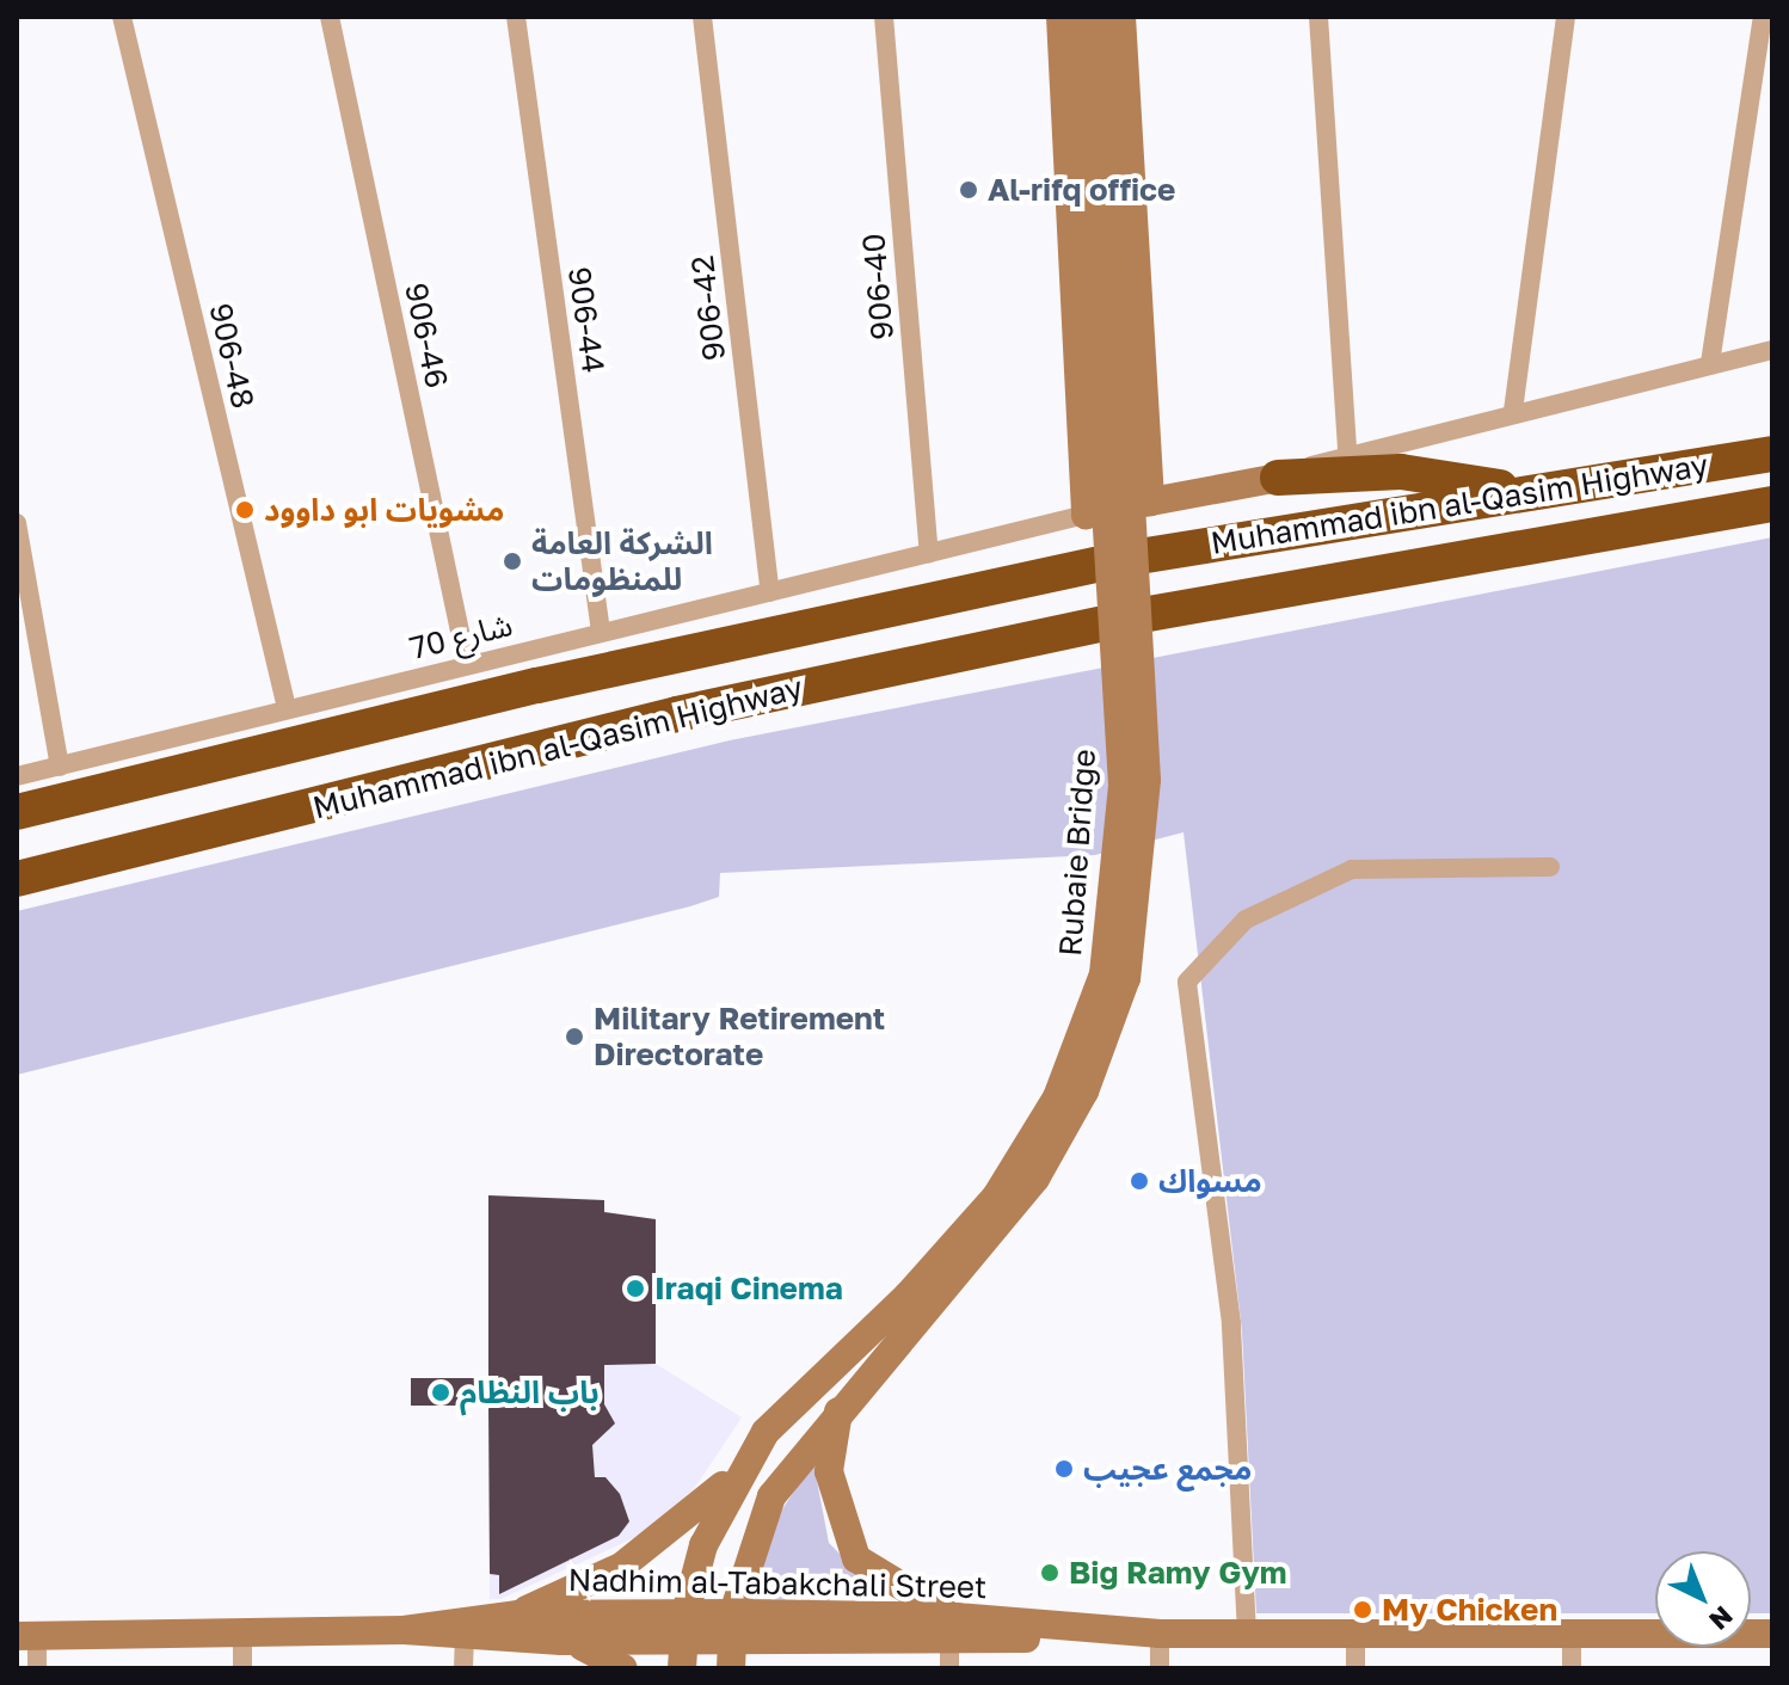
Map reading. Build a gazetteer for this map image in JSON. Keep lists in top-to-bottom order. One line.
{"streets":{"highway":["Muhammad ibn al-Qasim Highway"],"main road":["Rubaie Bridge","Nadhim al-Tabakchali Street"],"street":["906-40","906-42","906-44","906-46","906-48","شارع 70"]},"crossings":[["906-40","شارع 70"],["906-42","شارع 70"],["906-44","شارع 70"],["906-46","شارع 70"],["906-48","شارع 70"],["Rubaie Bridge","Nadhim al-Tabakchali Street"]],"places":["Al-rifq office","مشويات ابو داوود","الشركة العامة للمنظومات","Military Retirement Directorate","مسواك","Iraqi Cinema","باب النظام","مجمع عجيب","Big Ramy Gym","My Chicken"],"north":"bottom right"}
